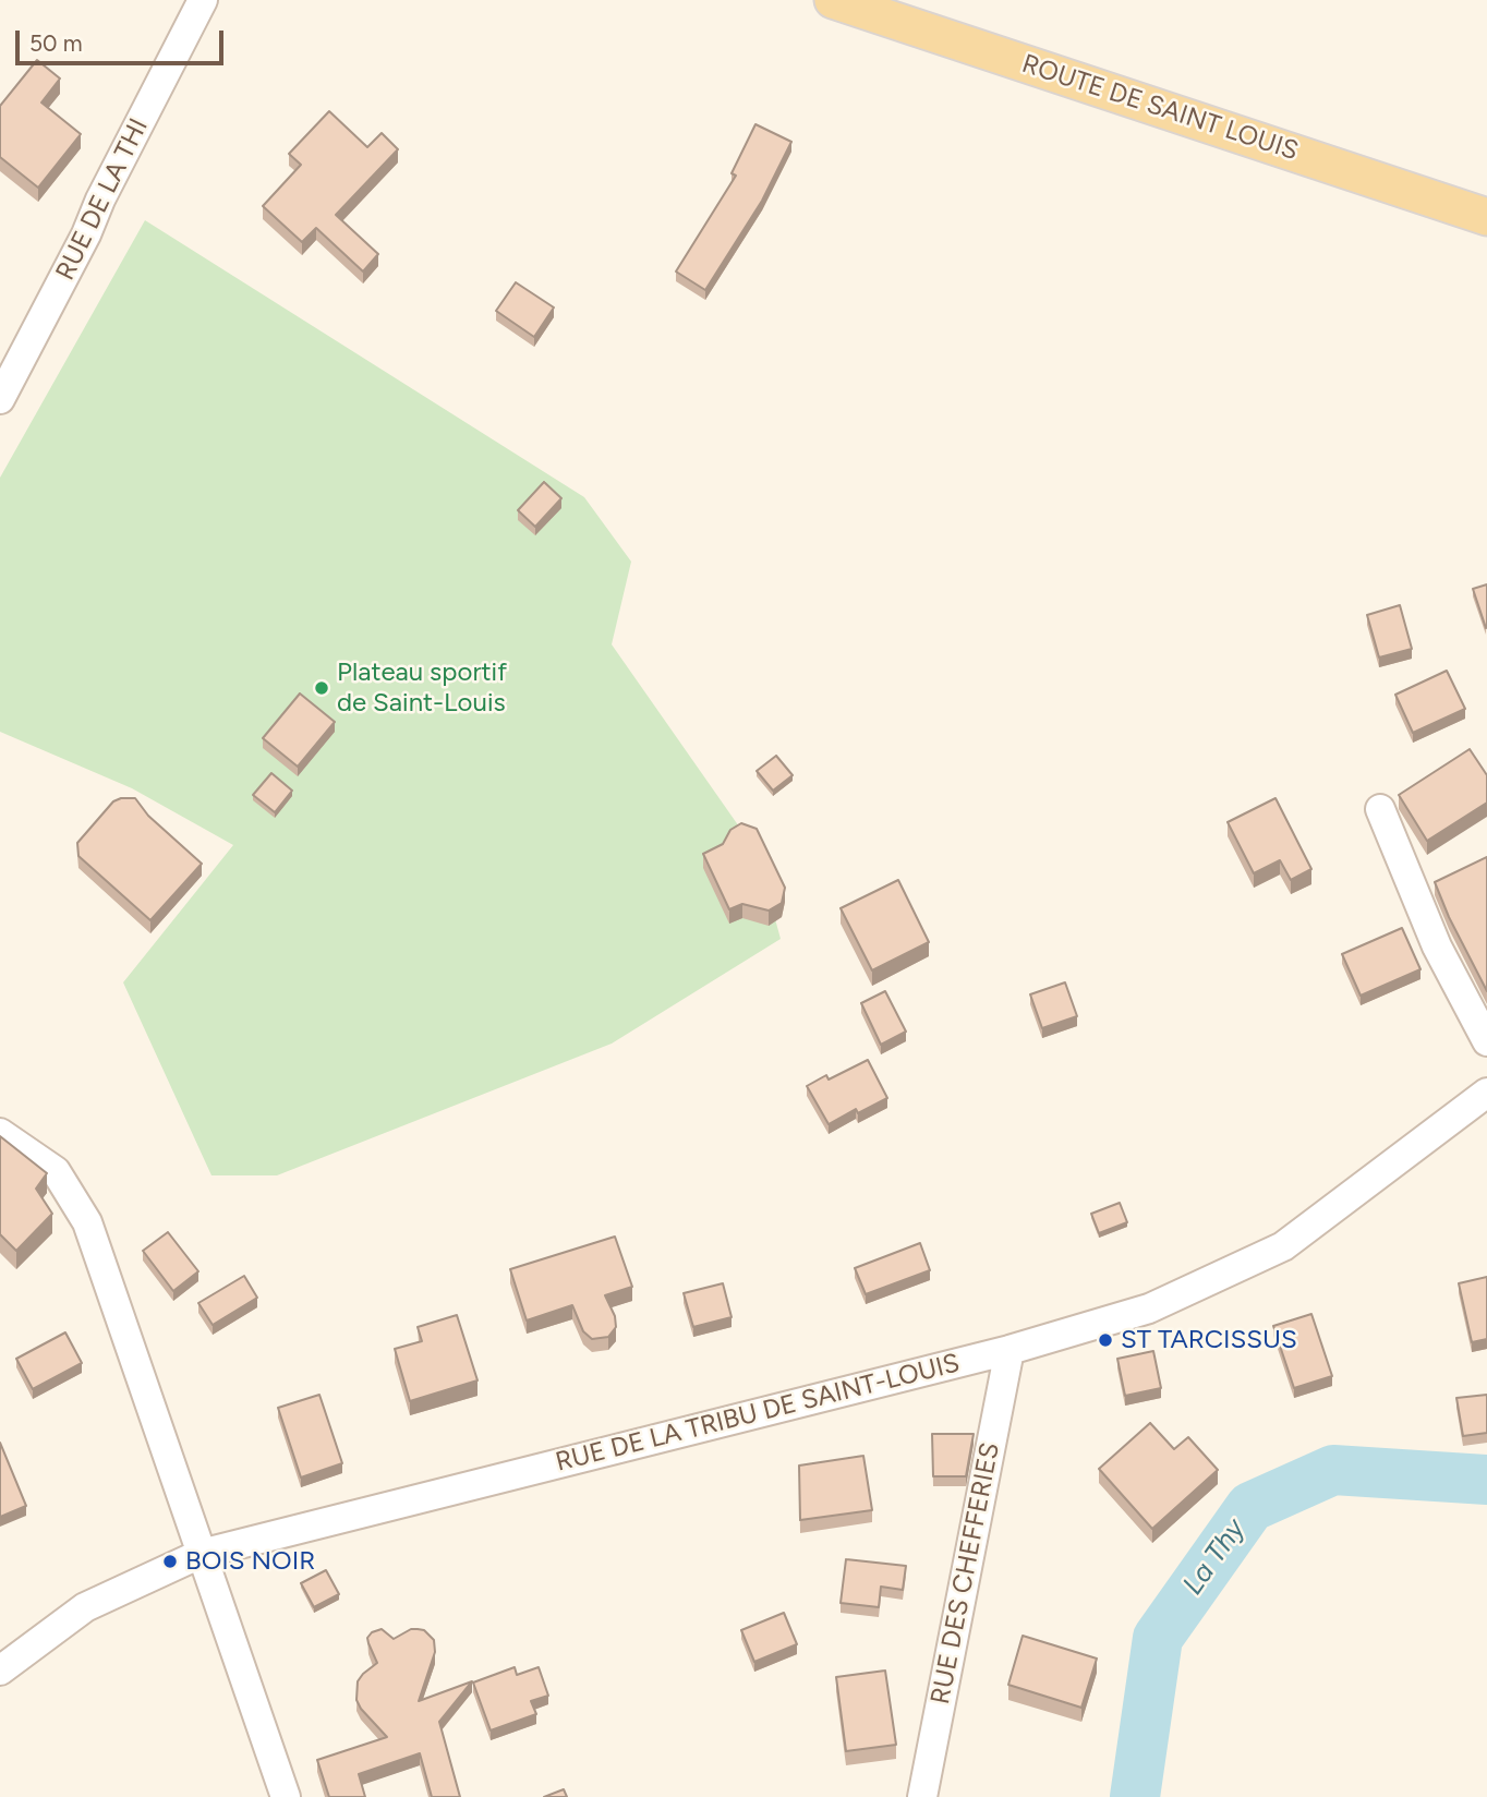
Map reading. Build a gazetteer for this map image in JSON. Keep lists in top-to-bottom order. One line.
{"streets":{"main road":["ROUTE DE SAINT LOUIS"],"street":["RUE DE LA THI","RUE DE LA TRIBU DE SAINT-LOUIS","RUE DES CHEFFERIES"]},"crossings":[["RUE DE LA TRIBU DE SAINT-LOUIS","RUE DES CHEFFERIES"]],"water":["La Thy"],"places":["Plateau sportif de Saint-Louis","ST TARCISSUS","BOIS NOIR"],"scale_bar":"50 m"}
